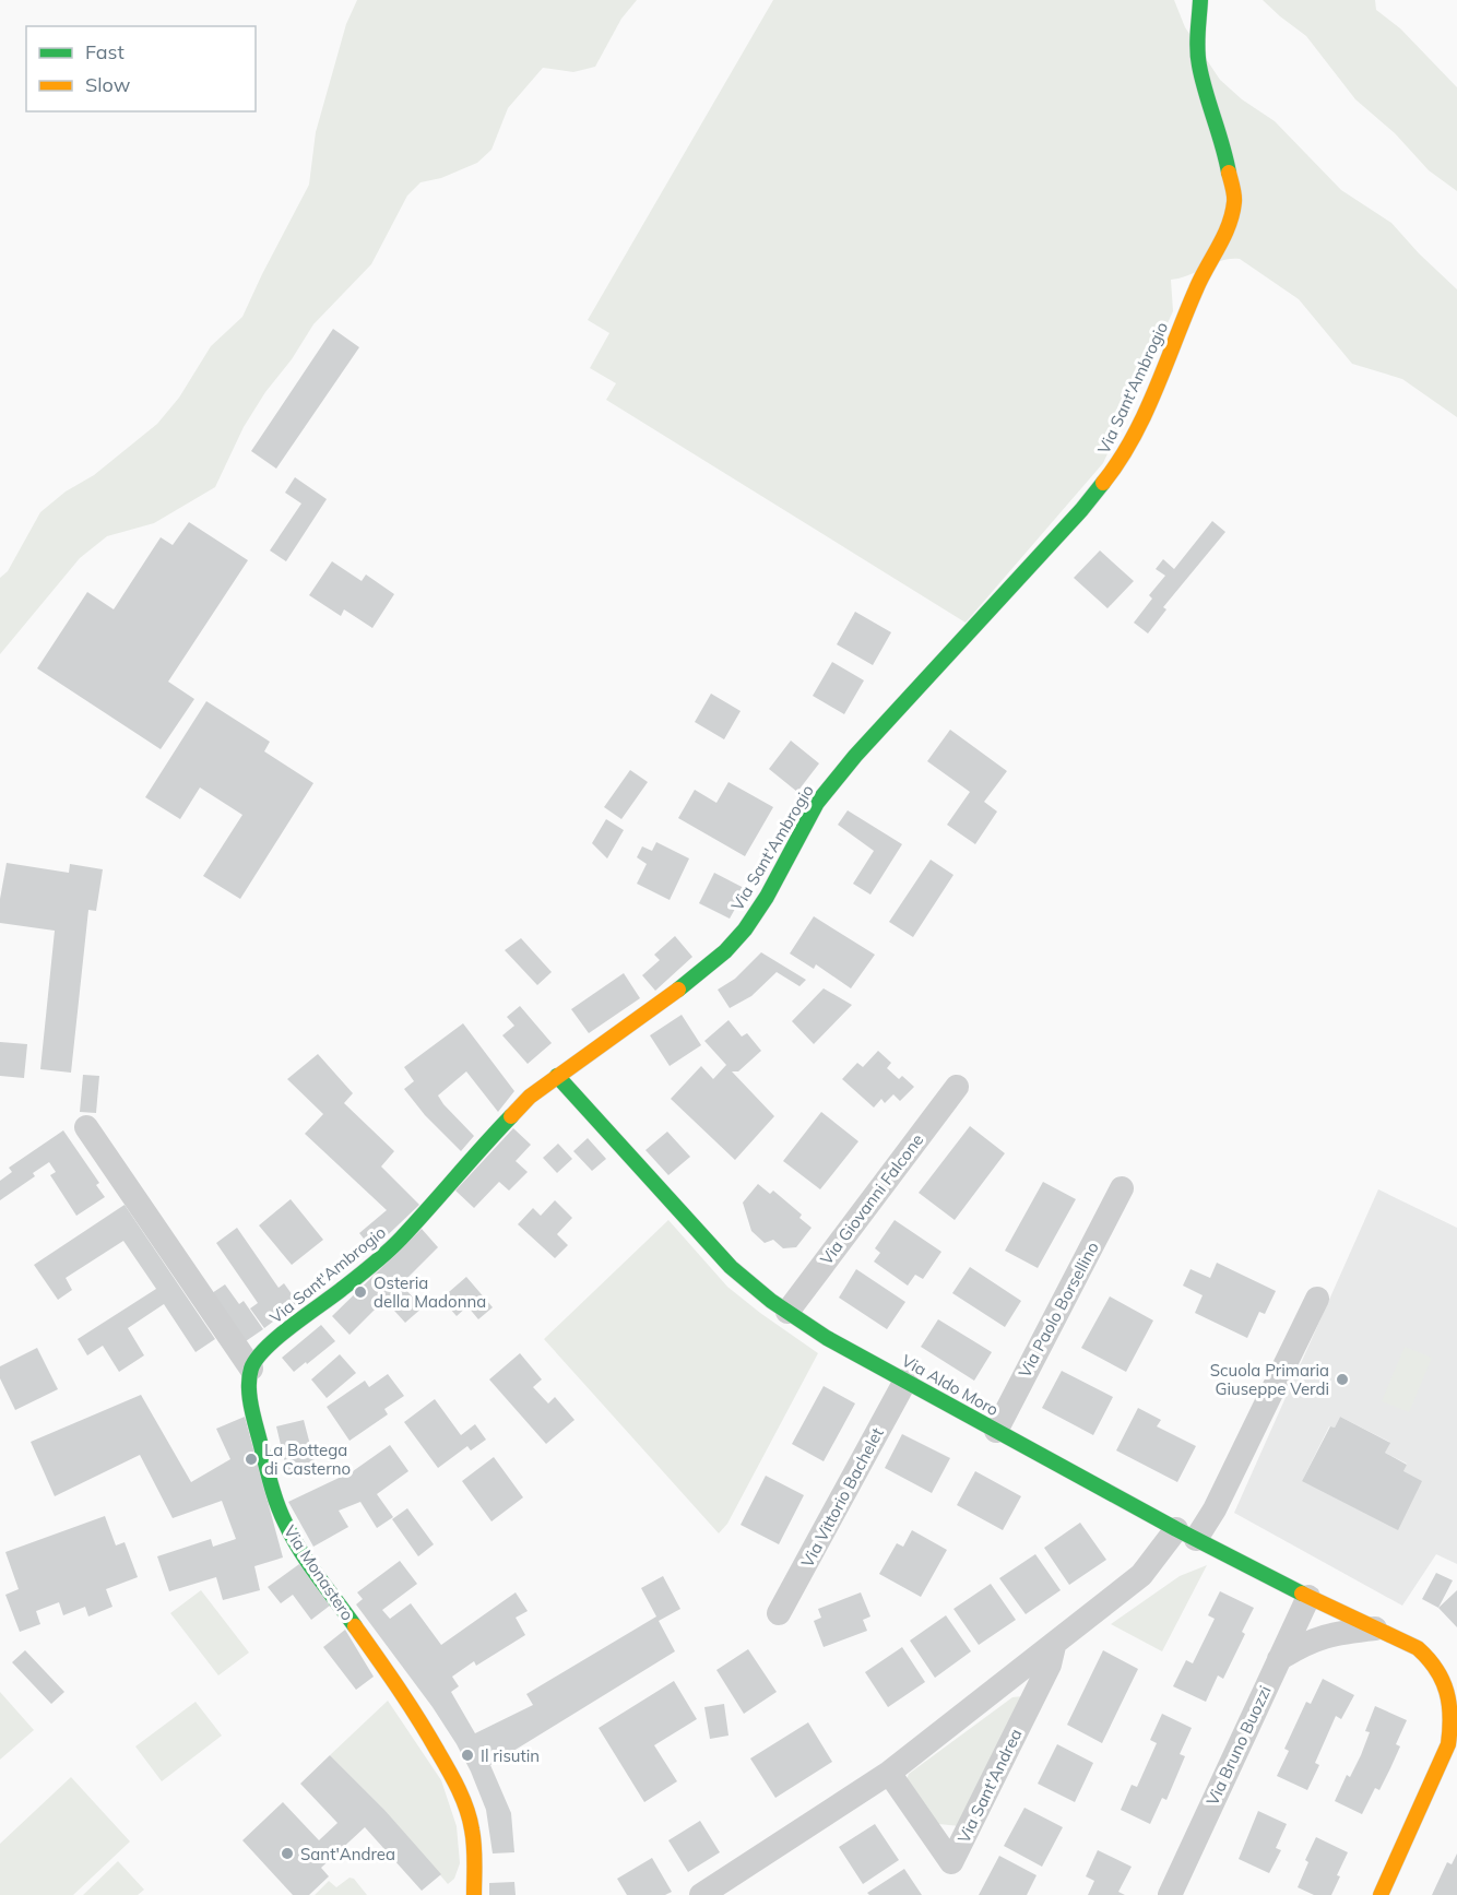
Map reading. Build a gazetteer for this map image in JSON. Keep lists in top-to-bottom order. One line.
{"streets":{"street":["Via Sant'Ambrogio","Via Giovanni Falcone","Via Paolo Borsellino","Via Aldo Moro","Via Vittorio Bachelet","Via Monastero","Via Bruno Buozzi","Via Sant'Andrea"]},"crossings":[["Via Sant'Ambrogio","Via Aldo Moro"],["Via Sant'Ambrogio","Via Monastero"],["Via Giovanni Falcone","Via Aldo Moro"],["Via Paolo Borsellino","Via Aldo Moro"],["Via Aldo Moro","Via Vittorio Bachelet"],["Via Aldo Moro","Via Bruno Buozzi"]],"places":["Osteria della Madonna","Scuola Primaria Giuseppe Verdi","La Bottega di Casterno","Il risutin","Sant'Andrea"],"legend":["Fast","Slow"]}
